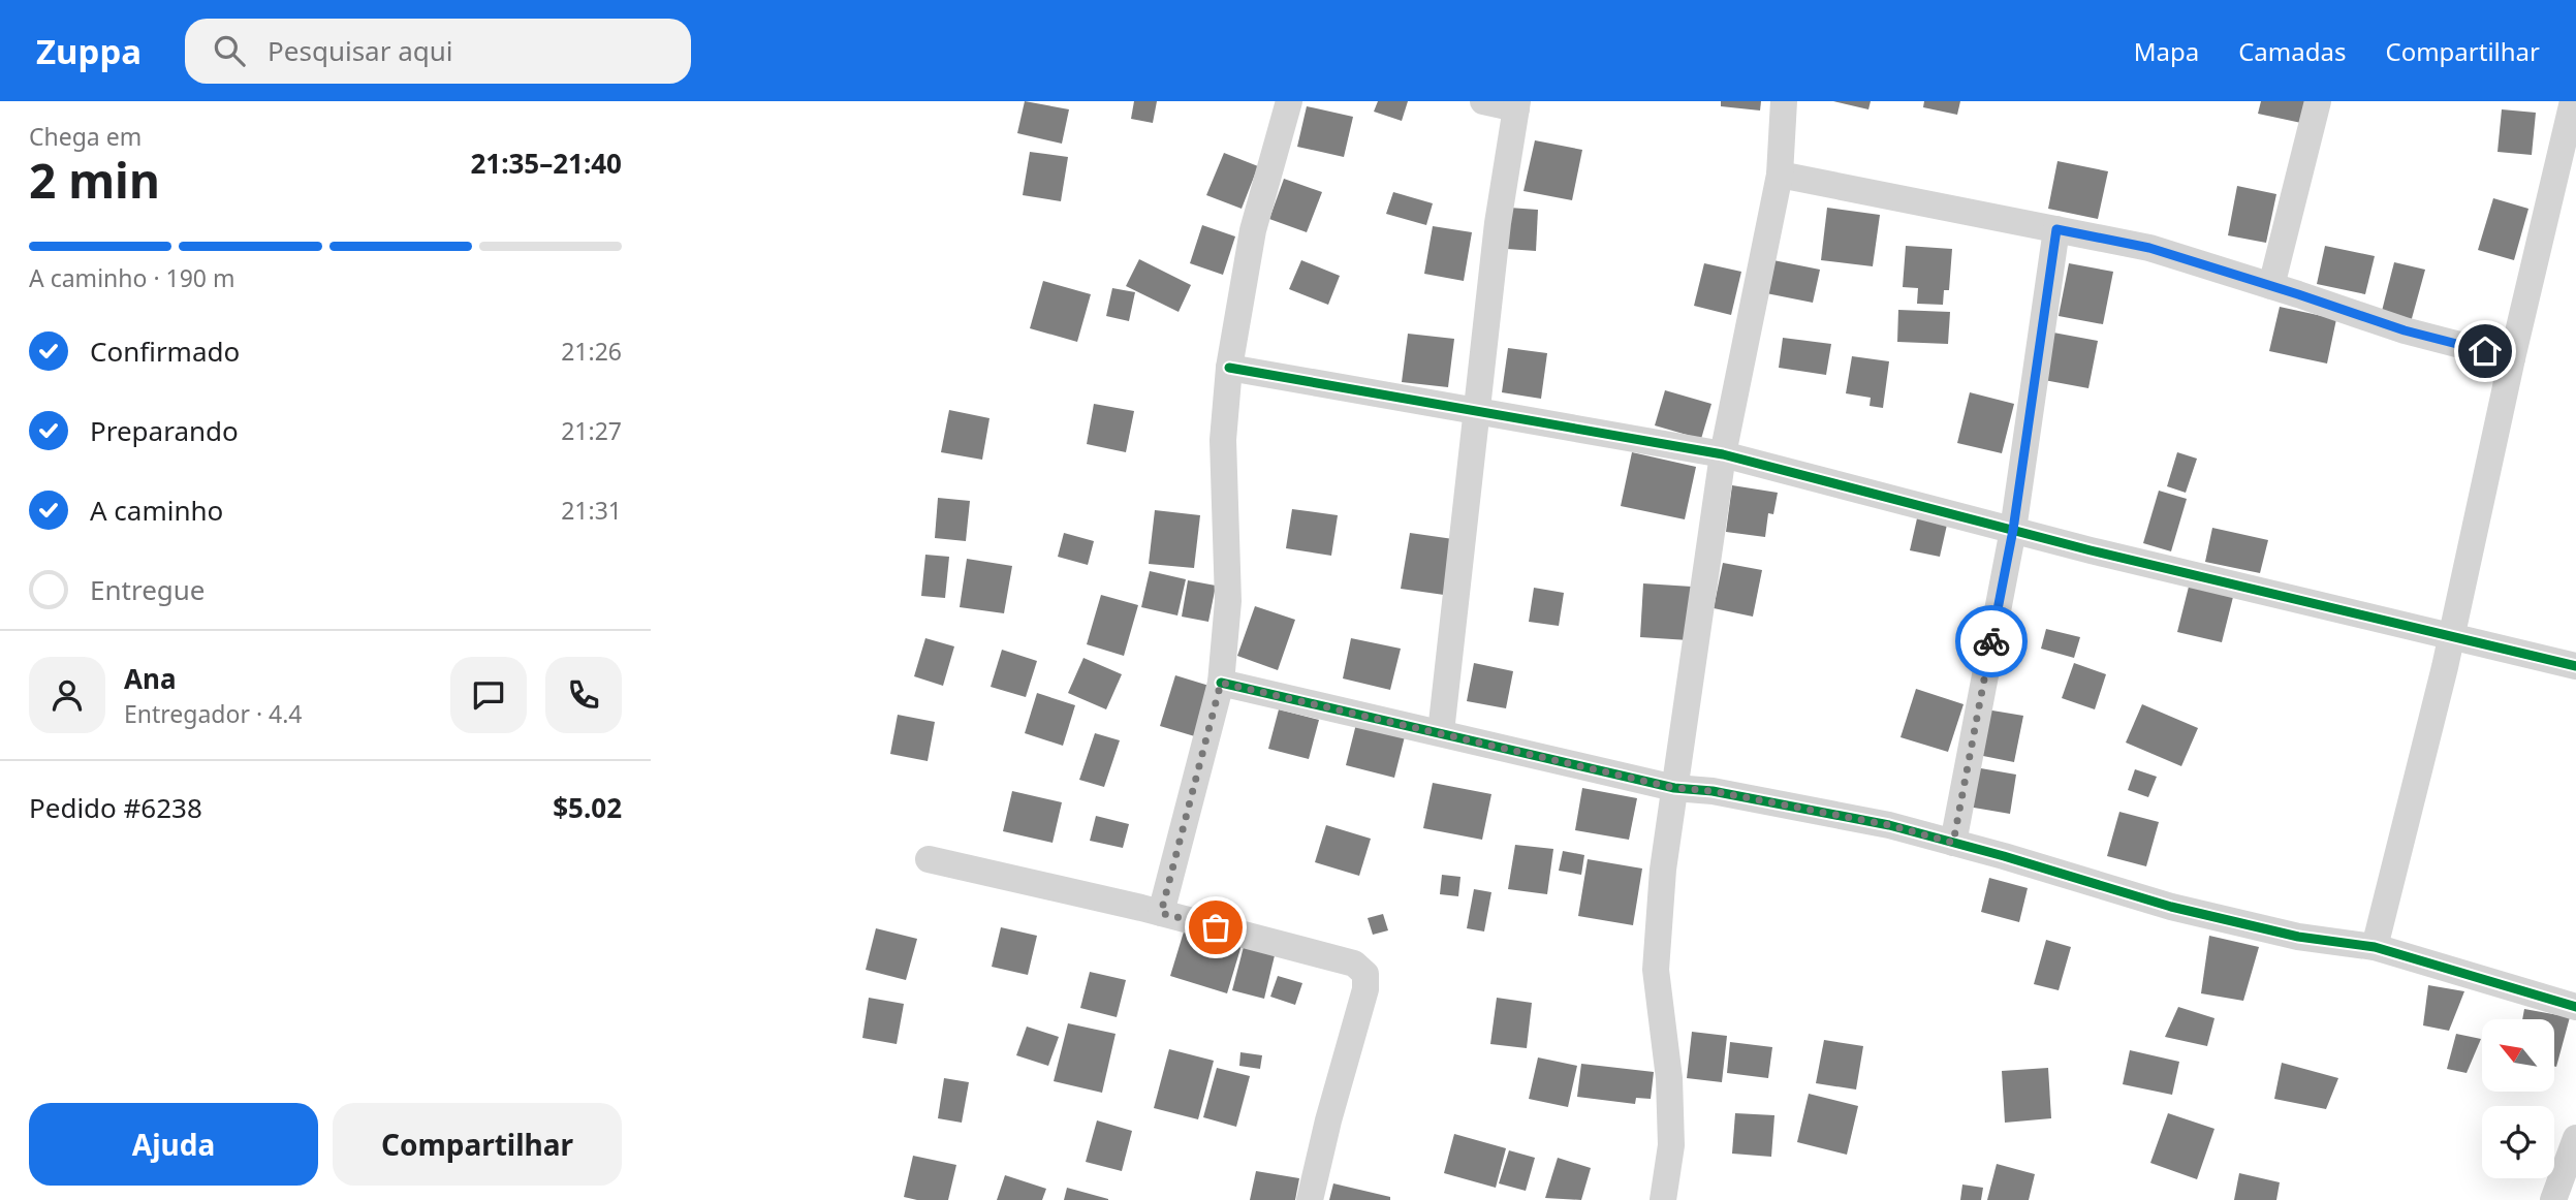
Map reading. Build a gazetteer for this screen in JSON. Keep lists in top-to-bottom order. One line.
{"north":"top left","page":{"header":"Zuppa","search":"Pesquisar aqui","nav":["Mapa","Camadas","Compartilhar"],"heading":["2 min","Chega em","21:35–21:40"],"panel":["Ana","Entregador · 4.4","Pedido #6238","$5.02"],"bar":"A caminho · 190 m","list":[["Confirmado","21:26"],["Preparando","21:27"],["A caminho","21:31"],"Entregue"],"buttons":["Ajuda","Compartilhar"]}}
